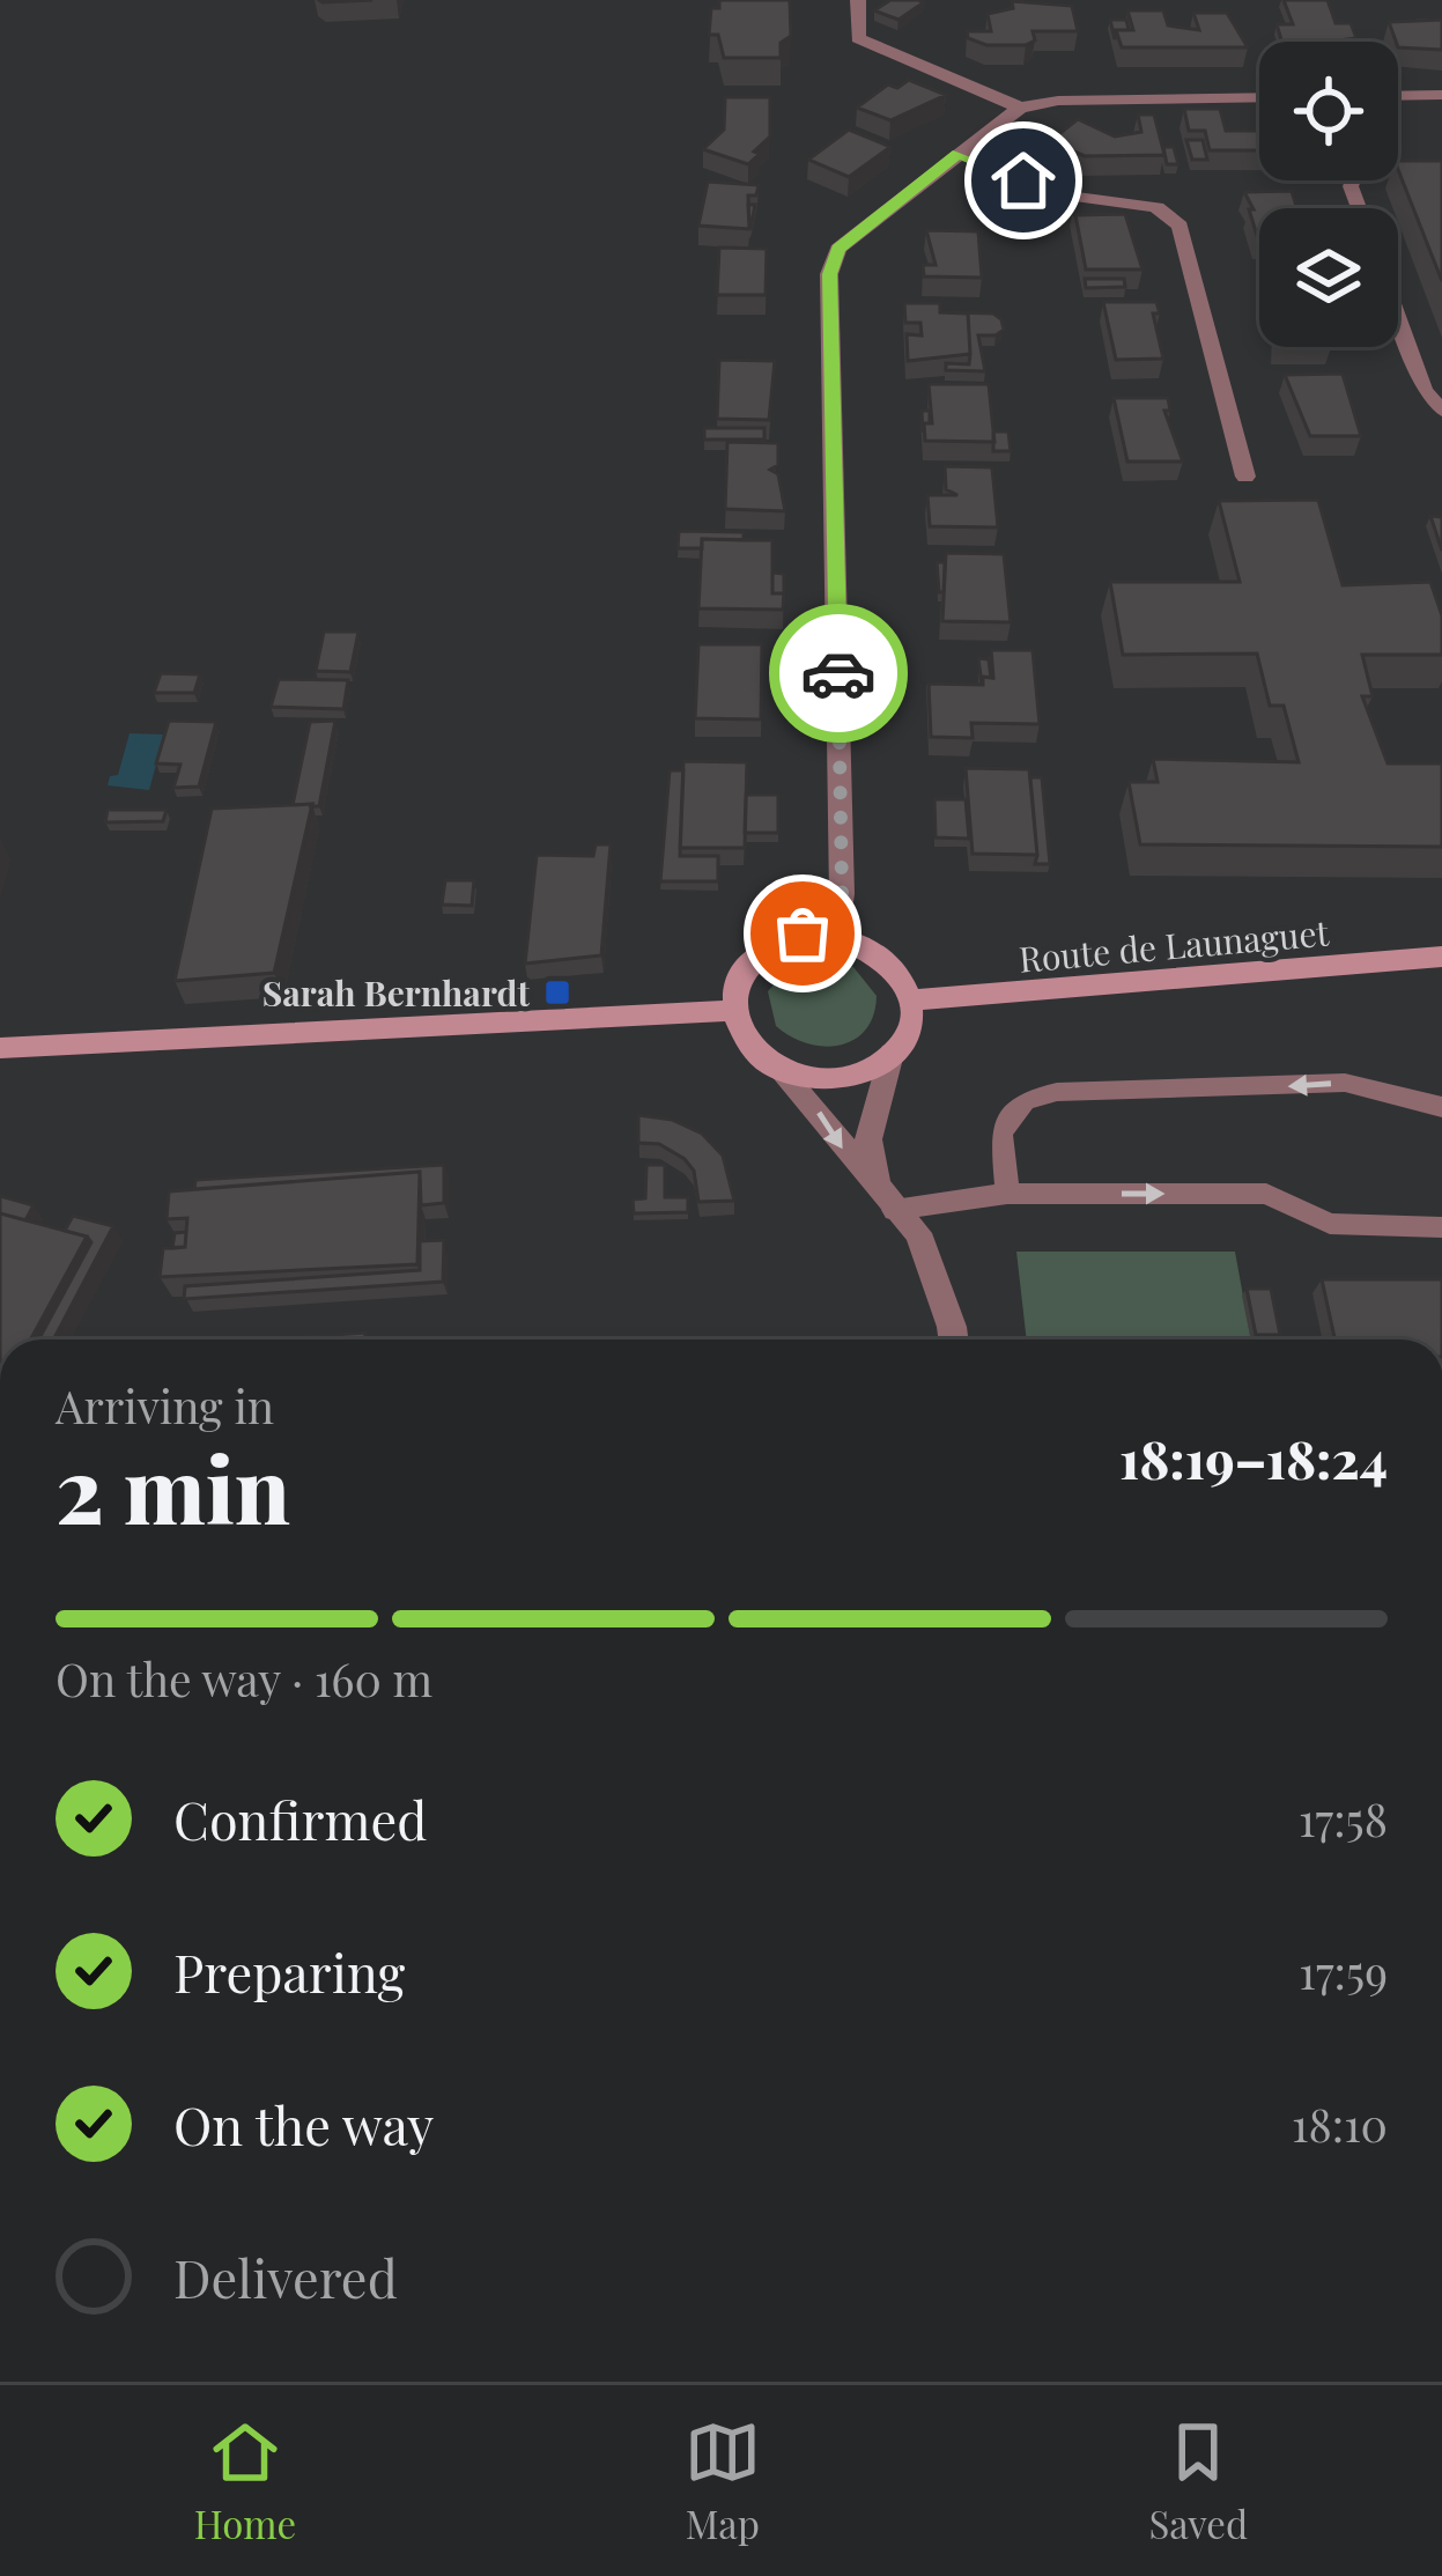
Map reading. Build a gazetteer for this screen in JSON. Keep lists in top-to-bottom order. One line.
{"streets":{"main road":["Route de Launaguet"]},"places":{"transit":["Sarah Bernhardt"]},"page":{"heading":["2 min","Arriving in","18:19–18:24"],"bar":"On the way · 160 m","list":[["Confirmed","17:58"],["Preparing","17:59"],["On the way","18:10"],"Delivered"],"tabs":["Home","Map","Saved"]}}
